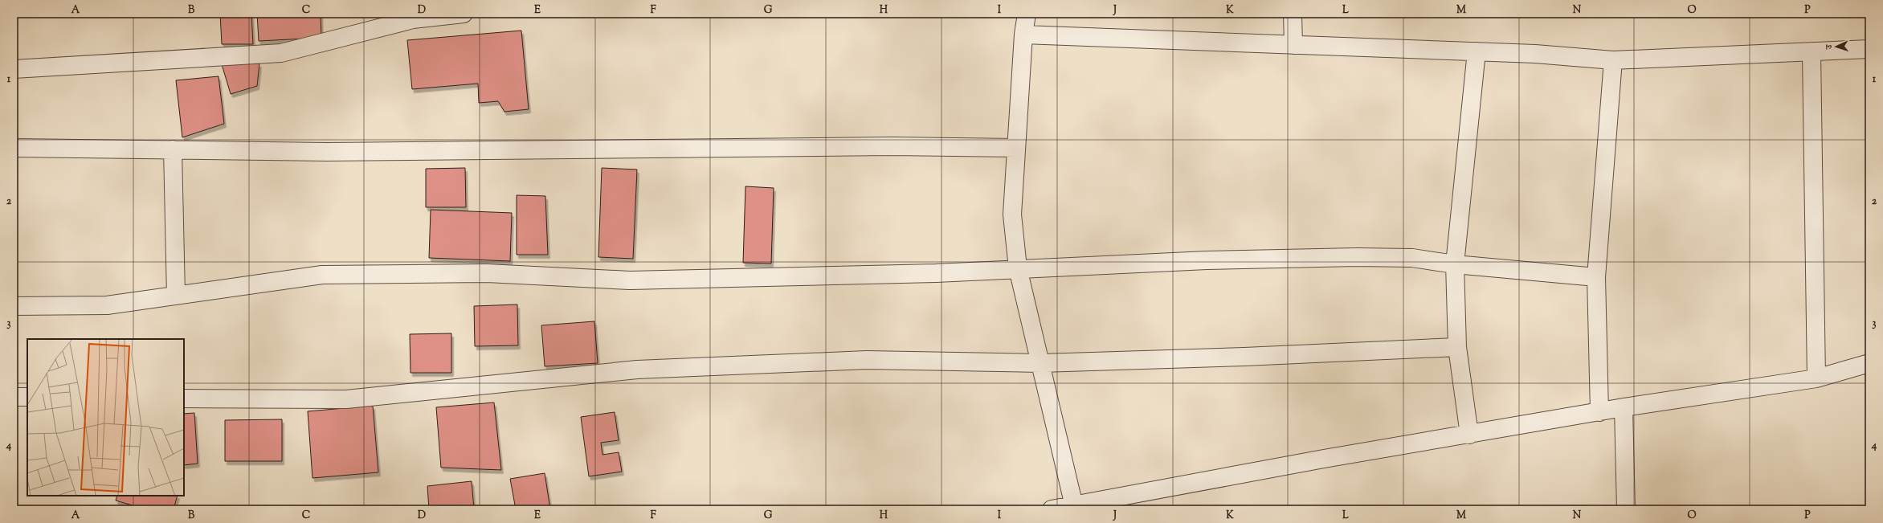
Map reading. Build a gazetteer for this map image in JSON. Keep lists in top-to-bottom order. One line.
{"north":"left","grid":{"columns":["A","B","C","D","E","F","G","H","I","J","K","L","M","N","O","P"],"rows":["1","2","3","4"]}}
